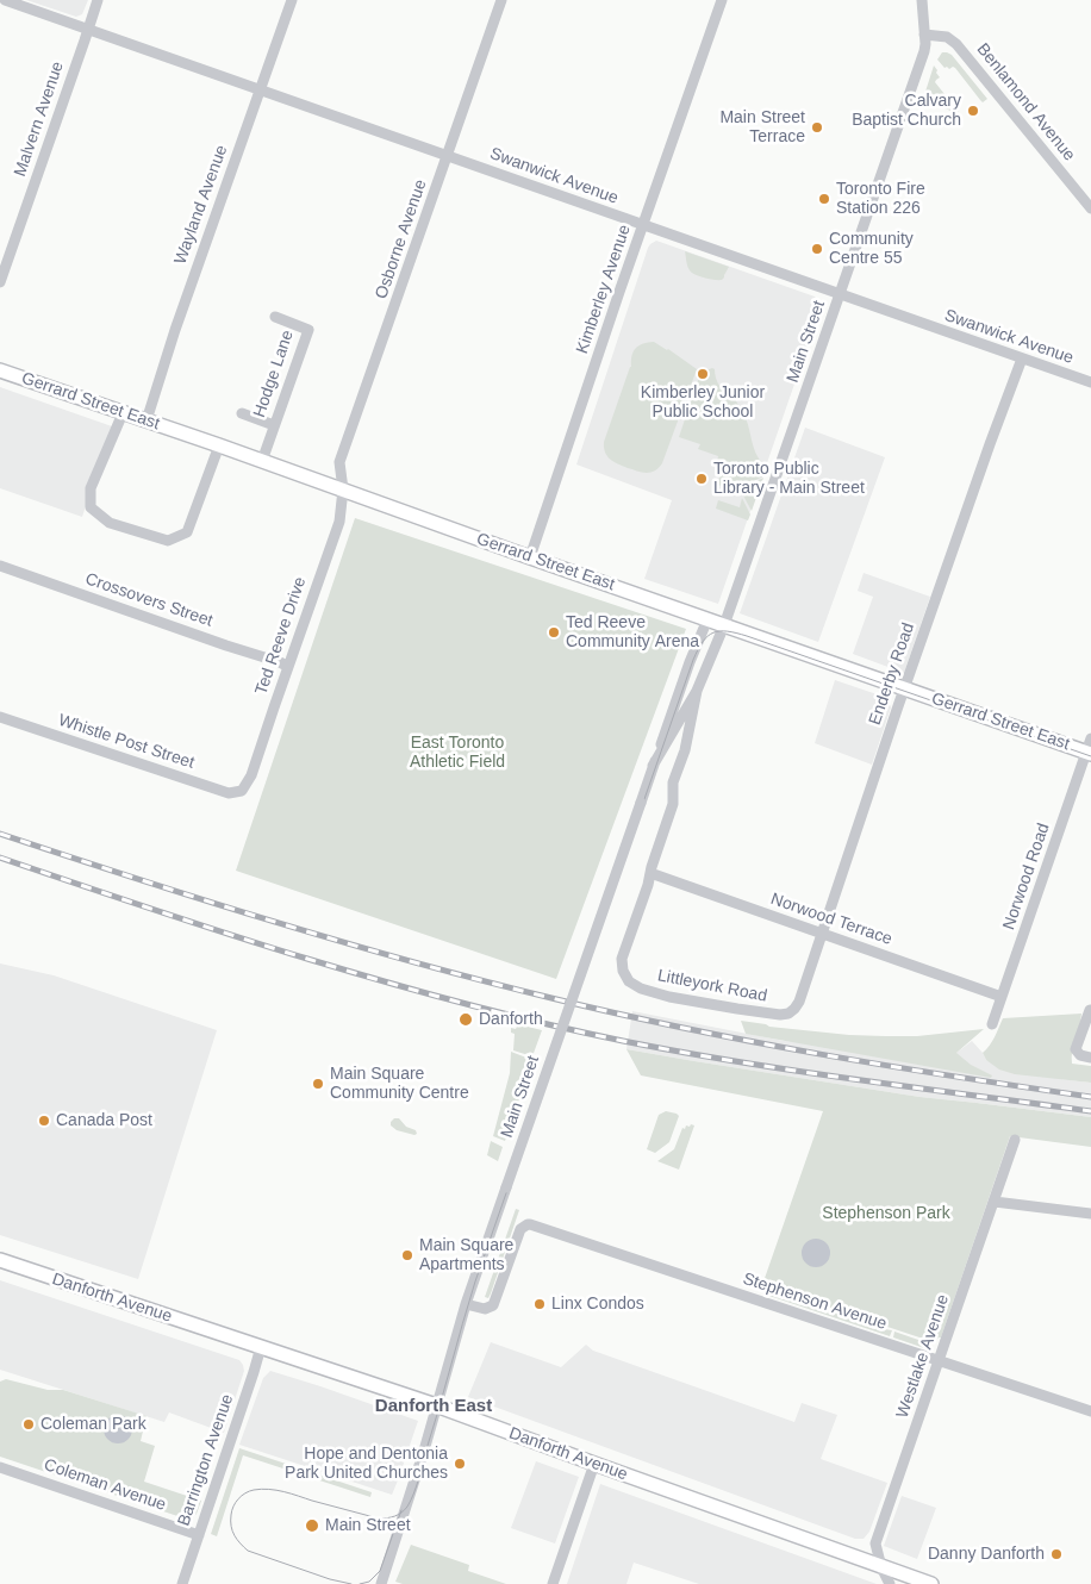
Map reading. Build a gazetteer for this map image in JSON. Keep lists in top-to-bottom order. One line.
{"streets":{"main road":["Gerrard Street East","Danforth Avenue"],"street":["Benlamond Avenue","Malvern Avenue","Swanwick Avenue","Wayland Avenue","Osborne Avenue","Kimberley Avenue","Main Street","Hodge Lane","Crossovers Street","Ted Reeve Drive","Enderby Road","Whistle Post Street","Norwood Road","Norwood Terrace","Littleyork Road","Stephenson Avenue","Westlake Avenue","Barrington Avenue","Coleman Avenue"]},"crossings":[["Benlamond Avenue","Main Street"],["Malvern Avenue","Swanwick Avenue"],["Swanwick Avenue","Wayland Avenue"],["Swanwick Avenue","Osborne Avenue"],["Swanwick Avenue","Kimberley Avenue"],["Swanwick Avenue","Main Street"],["Swanwick Avenue","Enderby Road"],["Wayland Avenue","Gerrard Street East"],["Osborne Avenue","Gerrard Street East"],["Osborne Avenue","Ted Reeve Drive"],["Kimberley Avenue","Gerrard Street East"],["Main Street","Gerrard Street East"],["Main Street","Norwood Terrace"],["Main Street","Littleyork Road"],["Main Street","Danforth Avenue"],["Main Street","Stephenson Avenue"],["Hodge Lane","Gerrard Street East"],["Gerrard Street East","Ted Reeve Drive"],["Gerrard Street East","Enderby Road"],["Gerrard Street East","Norwood Road"],["Crossovers Street","Ted Reeve Drive"],["Ted Reeve Drive","Whistle Post Street"],["Enderby Road","Norwood Terrace"],["Enderby Road","Littleyork Road"],["Norwood Road","Norwood Terrace"],["Danforth Avenue","Westlake Avenue"],["Danforth Avenue","Barrington Avenue"],["Stephenson Avenue","Westlake Avenue"],["Barrington Avenue","Coleman Avenue"]],"districts":["Danforth East"],"parks":["East Toronto Athletic Field","Stephenson Park"],"places":["Calvary Baptist Church","Main Street Terrace","Toronto Fire Station 226","Community Centre 55","Kimberley Junior Public School","Toronto Public Library - Main Street","Ted Reeve Community Arena","Danforth","Main Square Community Centre","Canada Post","Main Square Apartments","Linx Condos","Coleman Park","Hope and Dentonia Park United Churches","Main Street","Danny Danforth"]}
